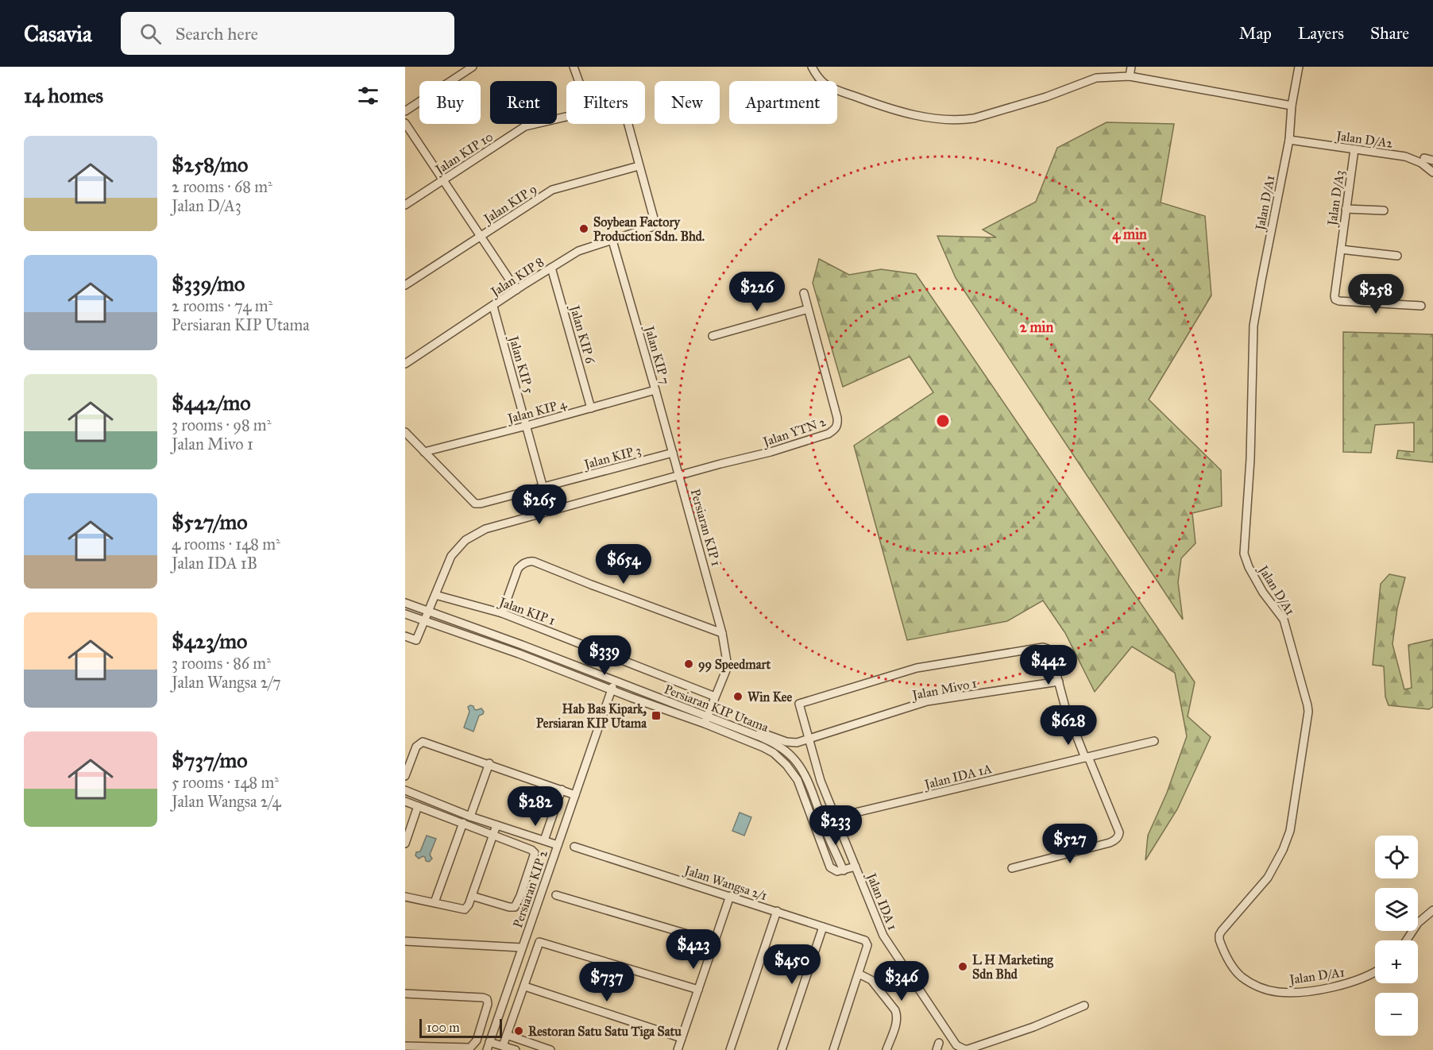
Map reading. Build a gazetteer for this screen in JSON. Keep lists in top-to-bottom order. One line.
{"streets":{"street":["Jalan D/A2","Jalan KIP 10","Jalan D/A3","Jalan D/A1","Jalan KIP 9","Jalan KIP 8","Jalan KIP 6","Jalan KIP 7","Jalan KIP 5","Jalan KIP 4","Jalan YTN 2","Jalan KIP 3","Persiaran KIP 1","Jalan KIP 1","Jalan Mivo 1","Persiaran KIP Utama","Jalan IDA 1A","Jalan Wangsa 2/1","Persiaran KIP 2","Jalan IDA 1"]},"crossings":[["Jalan D/A2","Jalan D/A3"],["Jalan D/A2","Jalan D/A1"],["Jalan KIP 10","Jalan KIP 9"],["Jalan KIP 10","Jalan KIP 8"],["Jalan KIP 9","Jalan KIP 8"],["Jalan KIP 8","Jalan KIP 6"],["Jalan KIP 8","Jalan KIP 7"],["Jalan KIP 8","Jalan KIP 5"],["Jalan KIP 6","Jalan KIP 4"],["Jalan KIP 7","Jalan KIP 4"],["Jalan KIP 7","Jalan YTN 2"],["Jalan KIP 7","Jalan KIP 3"],["Jalan KIP 7","Persiaran KIP 1"],["Jalan KIP 5","Jalan KIP 4"],["Jalan KIP 5","Jalan KIP 3"],["Jalan KIP 5","Persiaran KIP 1"],["Jalan KIP 4","Jalan KIP 3"],["Jalan YTN 2","Persiaran KIP 1"],["Persiaran KIP 1","Jalan KIP 1"],["Persiaran KIP 1","Jalan Mivo 1"],["Persiaran KIP 1","Persiaran KIP Utama"],["Jalan Mivo 1","Persiaran KIP Utama"],["Jalan Mivo 1","Jalan IDA 1"],["Persiaran KIP Utama","Persiaran KIP 2"],["Jalan IDA 1A","Jalan IDA 1"]],"places":{"other":["Soybean Factory Production Sdn. Bhd.","99 Speedmart","Win Kee","L H Marketing Sdn Bhd","Restoran Satu Satu Tiga Satu"],"transit":["Hab Bas Kipark, Persiaran KIP Utama"]},"scale_bar":"100 m","page":{"header":"Casavia","search":"Search here","nav":["Map","Layers","Share"],"heading":"14 homes","chip":["Buy","Rent","Filters","New","Apartment"],"list":[{"name":"$258/mo","note":"2 rooms · 68 m² · Jalan D/A3"},{"name":"$339/mo","note":"2 rooms · 74 m² · Persiaran KIP Utama"},{"name":"$442/mo","note":"3 rooms · 98 m² · Jalan Mivo 1"},{"name":"$527/mo","note":"4 rooms · 148 m² · Jalan IDA 1B"},{"name":"$423/mo","note":"3 rooms · 86 m² · Jalan Wangsa 2/7"},{"name":"$737/mo","note":"5 rooms · 148 m² · Jalan Wangsa 2/4"}],"price":["$226","$258","$265","$654","$339","$442","$628","$282","$233","$527","$423","$450","$346","$737"],"map_buttons":["+","−"],"scale":"100 m"},"rings":["4 min","2 min"]}
